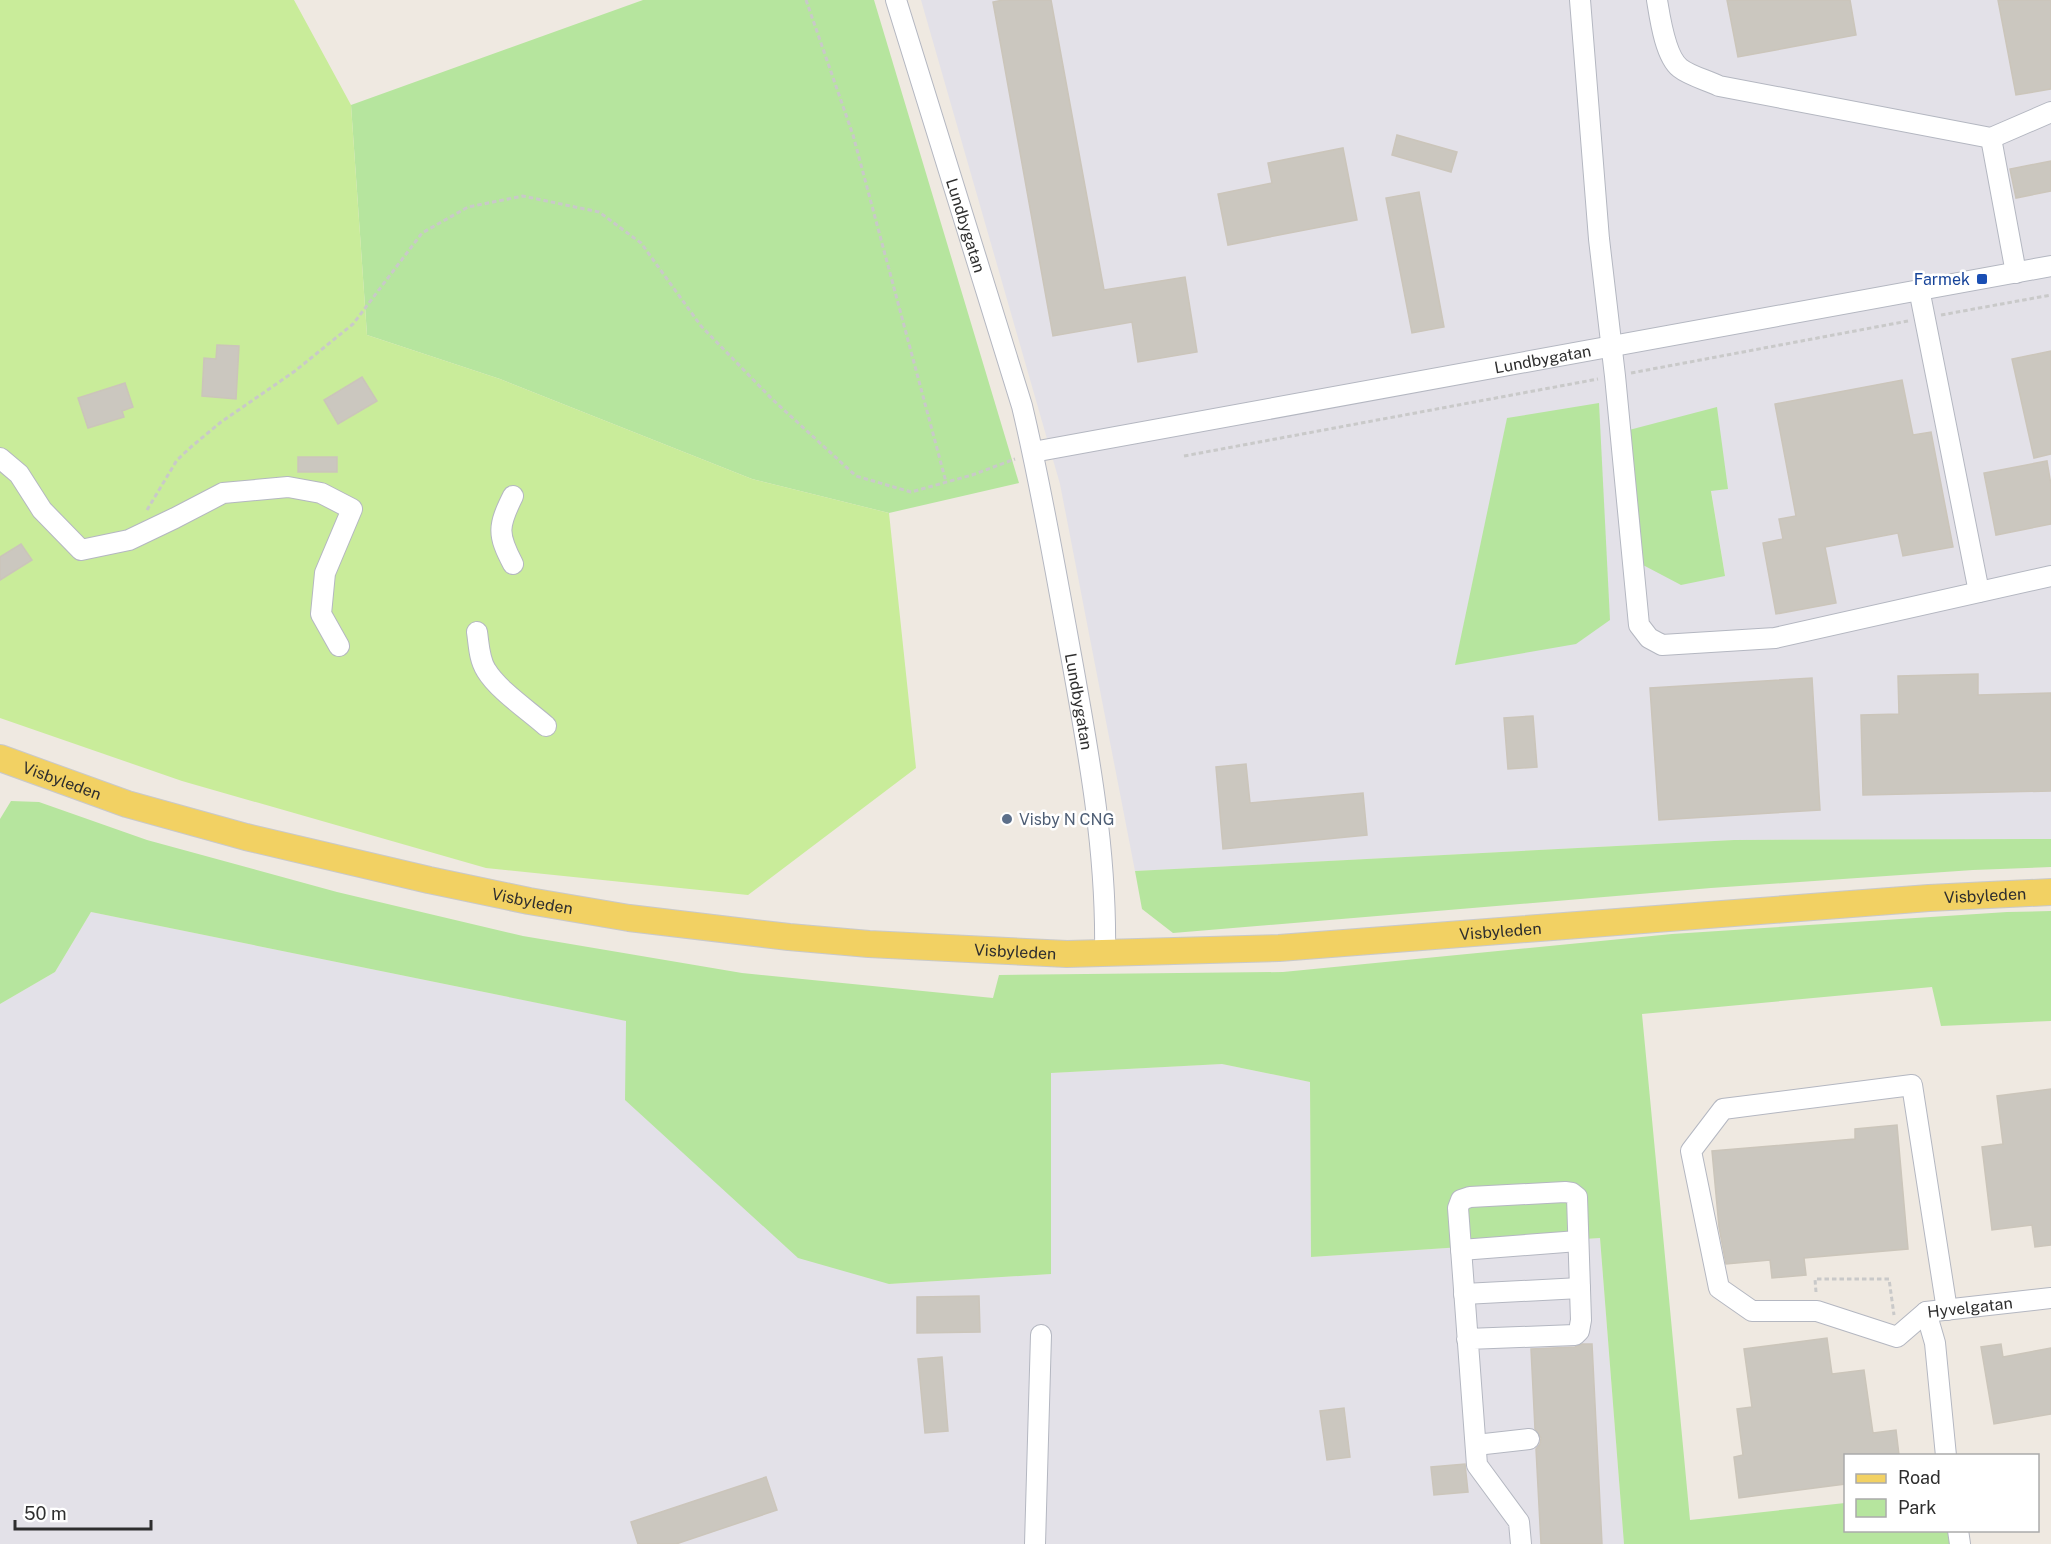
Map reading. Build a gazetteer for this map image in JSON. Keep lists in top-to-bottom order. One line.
{"streets":{"main road":["Visbyleden"],"street":["Lundbygatan","Hyvelgatan"]},"crossings":[["Lundbygatan","Visbyleden"]],"places":{"transit":["Farmek"],"other":["Visby N CNG"]},"legend":["Road","Park"],"scale_bar":"50 m"}
